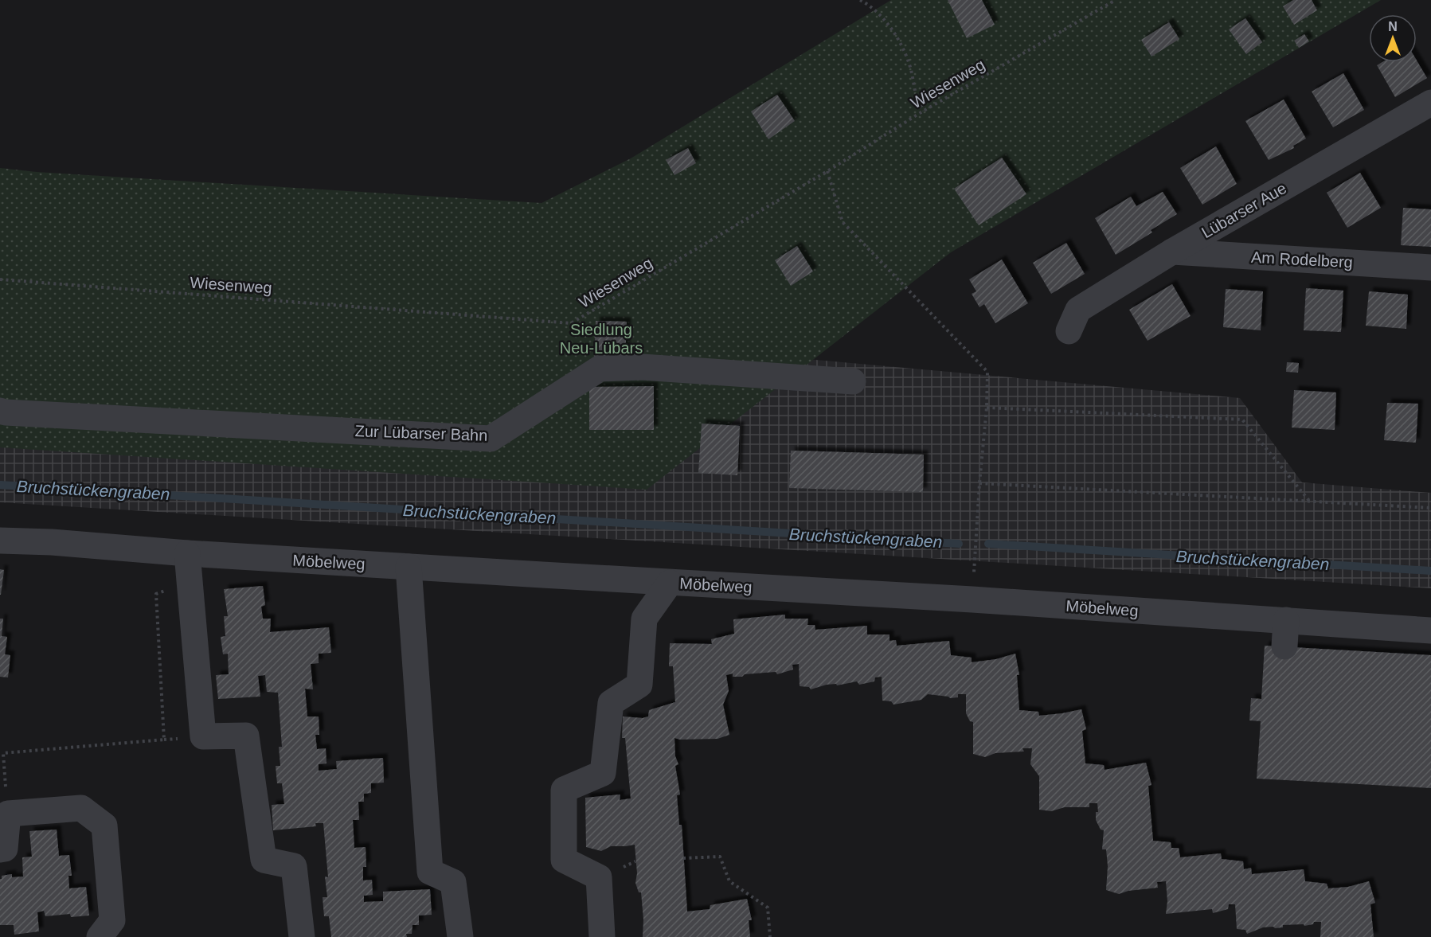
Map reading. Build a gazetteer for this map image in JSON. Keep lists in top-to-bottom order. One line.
{"streets":{"street":["Lübarser Aue","Am Rodelberg","Zur Lübarser Bahn","Möbelweg"],"path":["Wiesenweg"]},"crossings":[["Lübarser Aue","Am Rodelberg"]],"water":["Bruchstückengraben"],"parks":["Siedlung Neu-Lübars"],"north":"top"}
